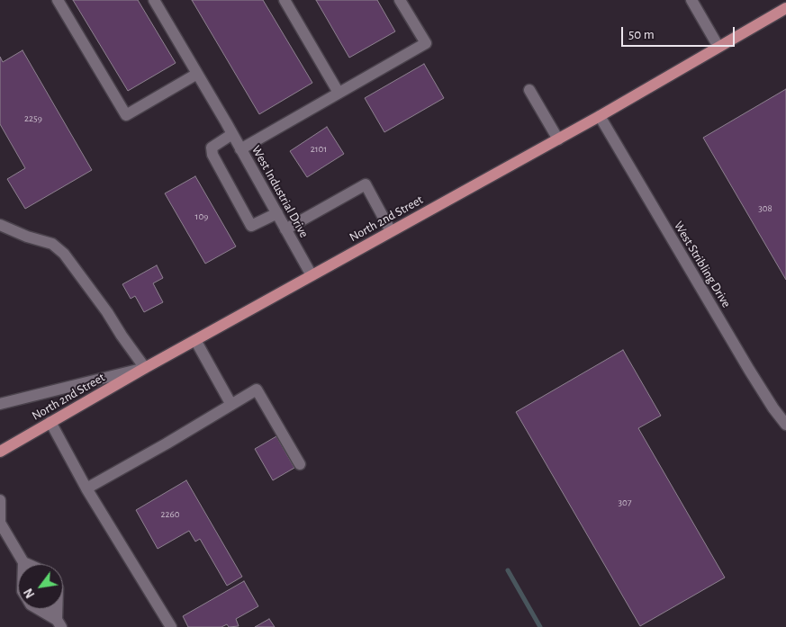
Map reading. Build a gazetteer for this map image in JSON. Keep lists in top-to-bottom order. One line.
{"streets":{"main road":["North 2nd Street"],"street":["West Industrial Drive","West Stribling Drive"]},"crossings":[["West Industrial Drive","North 2nd Street"],["North 2nd Street","West Stribling Drive"]],"house_numbers":["2259","2101","308","109","307","2260"],"scale_bar":"50 m","north":"bottom left"}
